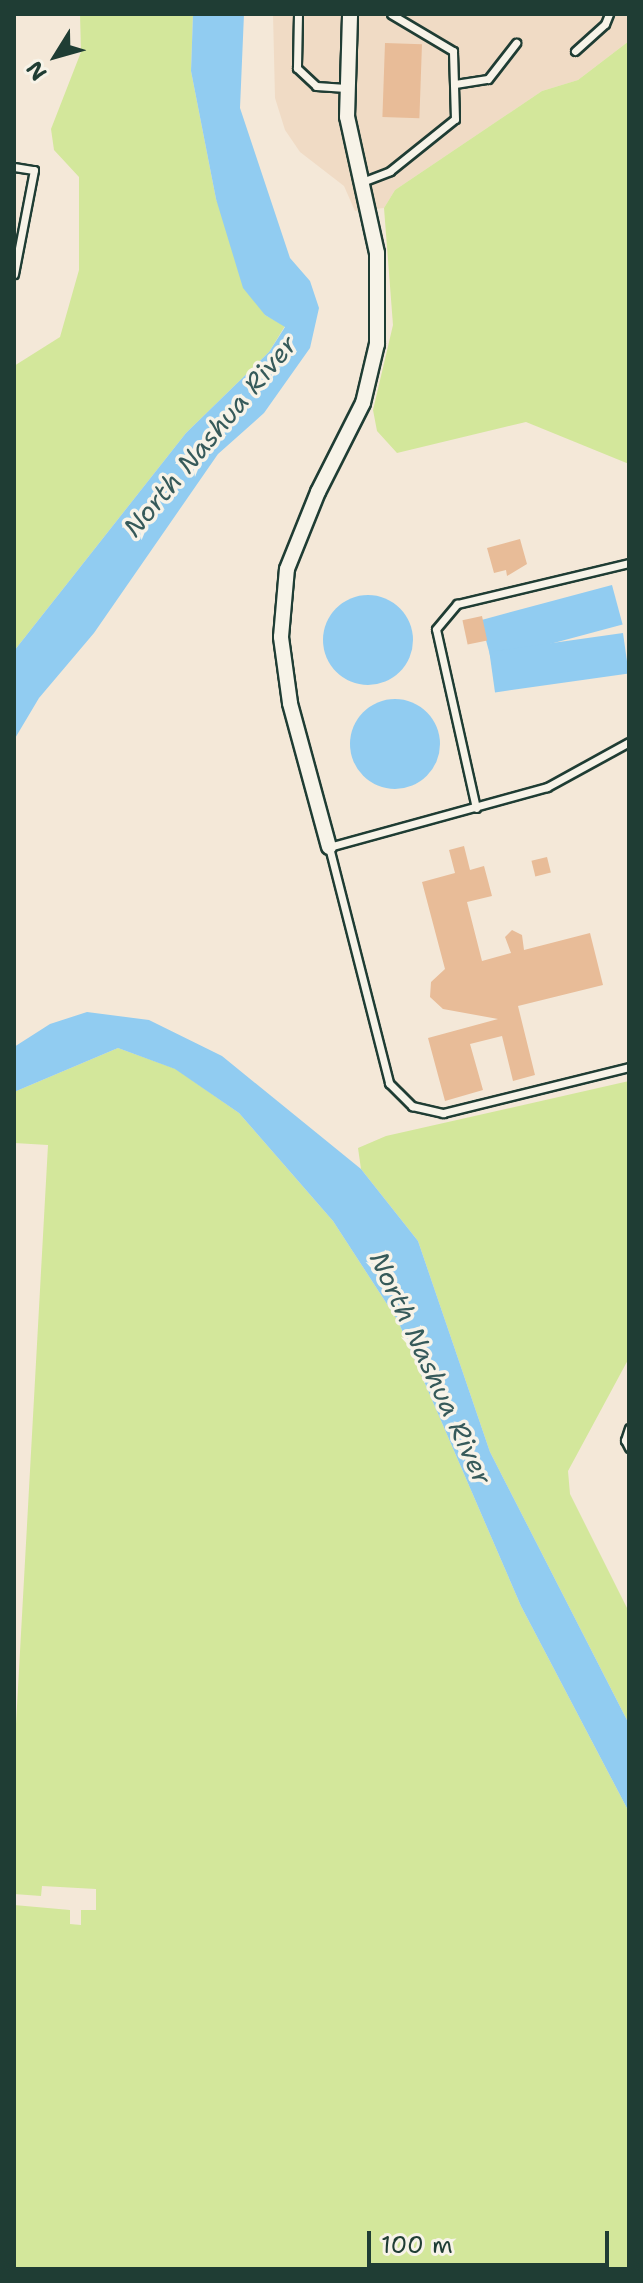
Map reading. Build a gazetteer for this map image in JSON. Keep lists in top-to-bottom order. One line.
{"water":["North Nashua River"],"scale_bar":"100 m","north":"bottom left"}
